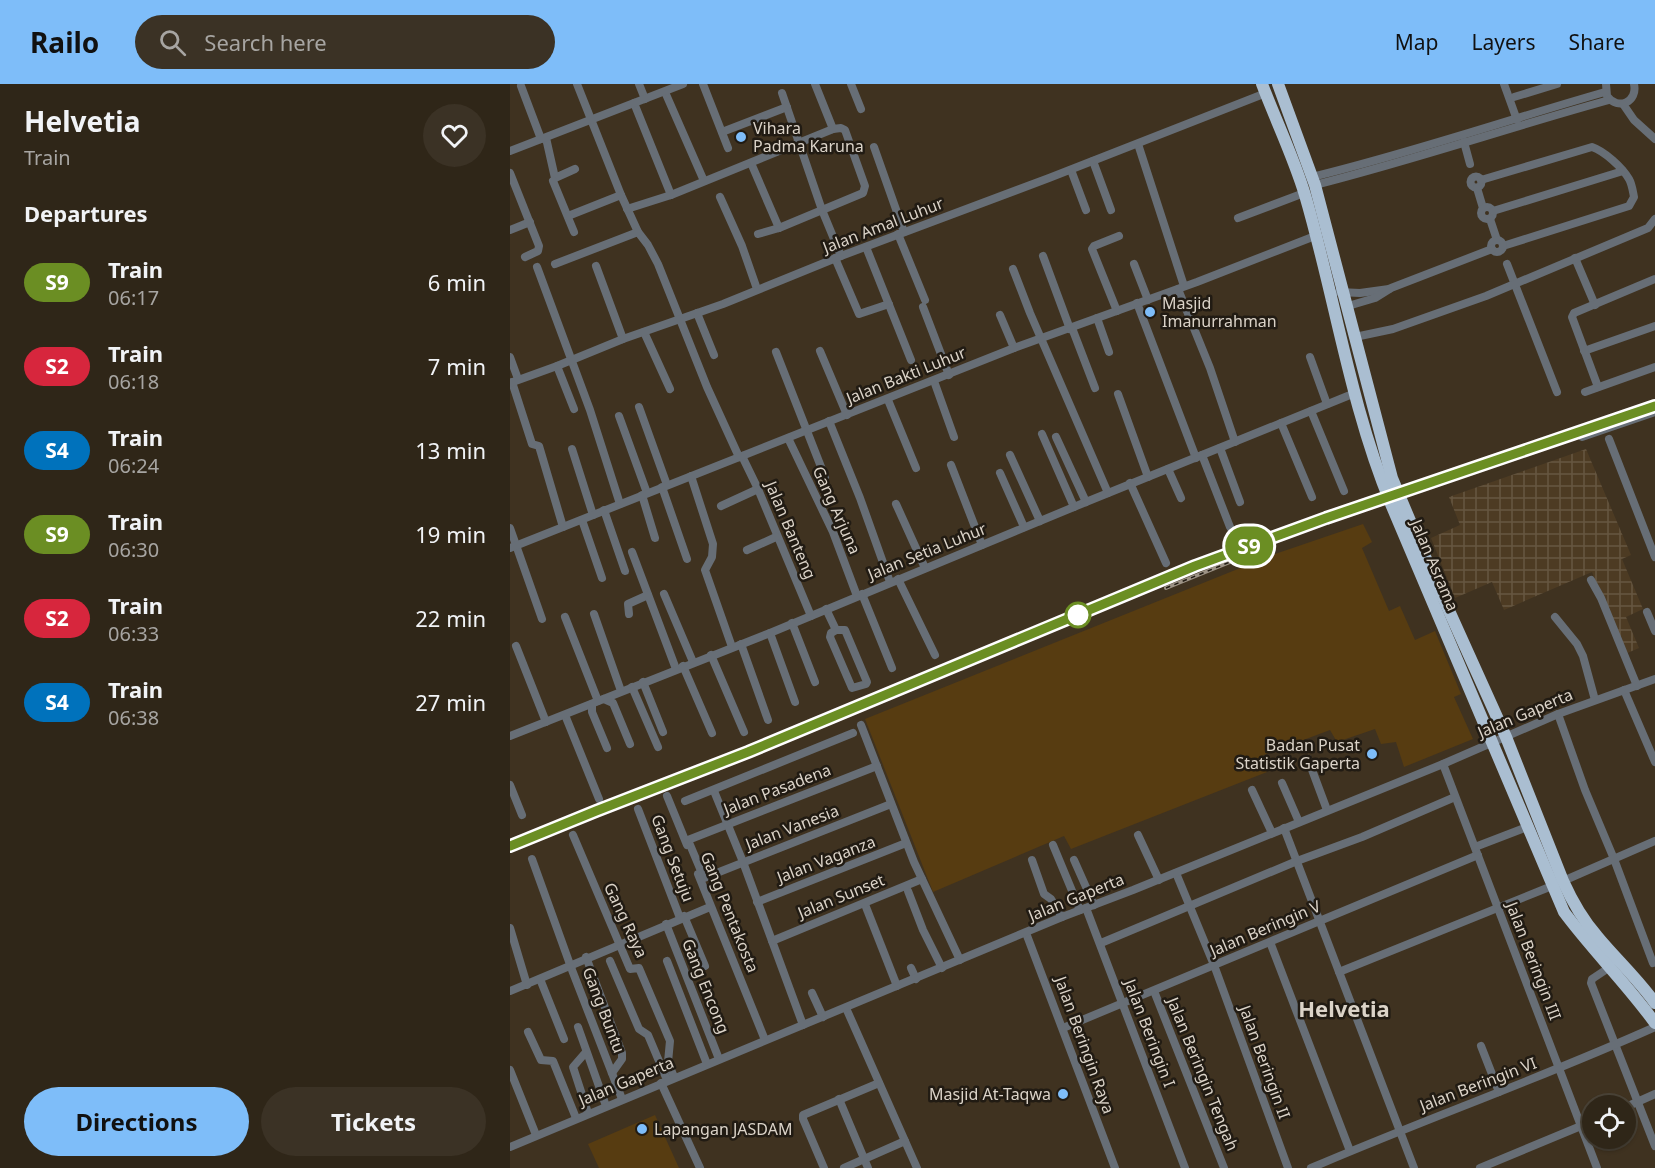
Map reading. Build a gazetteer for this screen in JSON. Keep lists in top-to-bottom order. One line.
{"streets":{"highway":["Jalan Asrama"],"street":["Jalan Amal Luhur","Jalan Bakti Luhur","Gang Arjuna","Jalan Banteng","Jalan Setia Luhur","Jalan Gaperta","Jalan Pasadena","Jalan Vanesia","Gang Setuju","Jalan Vaganza","Jalan Sunset","Gang Pentakosta","Gang Raya","Jalan Beringin V","Jalan Beringin III","Gang Encong","Gang Buntu","Jalan Beringin I","Jalan Beringin Raya","Jalan Beringin II","Jalan Beringin Tengah","Jalan Beringin VI"]},"crossings":[["Jalan Amal Luhur","Jalan Banteng"],["Jalan Amal Luhur","Jalan Asrama"],["Jalan Bakti Luhur","Gang Arjuna"],["Jalan Bakti Luhur","Jalan Banteng"],["Jalan Bakti Luhur","Jalan Asrama"],["Gang Arjuna","Jalan Setia Luhur"],["Jalan Banteng","Jalan Setia Luhur"],["Jalan Setia Luhur","Jalan Asrama"],["Jalan Asrama","Jalan Gaperta"],["Jalan Asrama","Jalan Beringin V"],["Jalan Asrama","Jalan Beringin VI"],["Jalan Gaperta","Gang Pentakosta"],["Jalan Gaperta","Gang Raya"],["Jalan Gaperta","Jalan Beringin III"],["Jalan Gaperta","Gang Encong"],["Jalan Gaperta","Gang Buntu"],["Jalan Gaperta","Jalan Beringin I"],["Jalan Gaperta","Jalan Beringin Raya"],["Jalan Gaperta","Jalan Beringin II"],["Jalan Pasadena","Jalan Vanesia"],["Jalan Beringin V","Jalan Beringin III"],["Jalan Beringin V","Jalan Beringin I"],["Jalan Beringin V","Jalan Beringin Raya"],["Jalan Beringin V","Jalan Beringin II"],["Jalan Beringin V","Jalan Beringin Tengah"],["Jalan Beringin III","Jalan Beringin VI"]],"districts":["Helvetia"],"places":["Vihara Padma Karuna","Masjid Imanurrahman","Badan Pusat Statistik Gaperta","Masjid At-Taqwa","Lapangan JASDAM"],"page":{"header":"Railo","search":"Search here","nav":["Map","Layers","Share"],"heading":[["Helvetia","Train"],"Departures"],"on_map":"S9","list":[{"mark":"S9","name":"Train","note":"06:17","value":"6 min"},{"mark":"S2","name":"Train","note":"06:18","value":"7 min"},{"mark":"S4","name":"Train","note":"06:24","value":"13 min"},{"mark":"S9","name":"Train","note":"06:30","value":"19 min"},{"mark":"S2","name":"Train","note":"06:33","value":"22 min"},{"mark":"S4","name":"Train","note":"06:38","value":"27 min"}],"buttons":["Directions","Tickets"]}}
